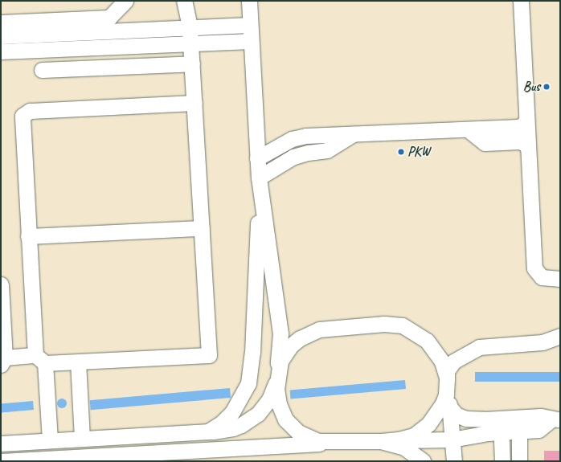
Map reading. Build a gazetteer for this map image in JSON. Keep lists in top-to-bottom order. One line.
{"places":["Bus","PKW"]}
